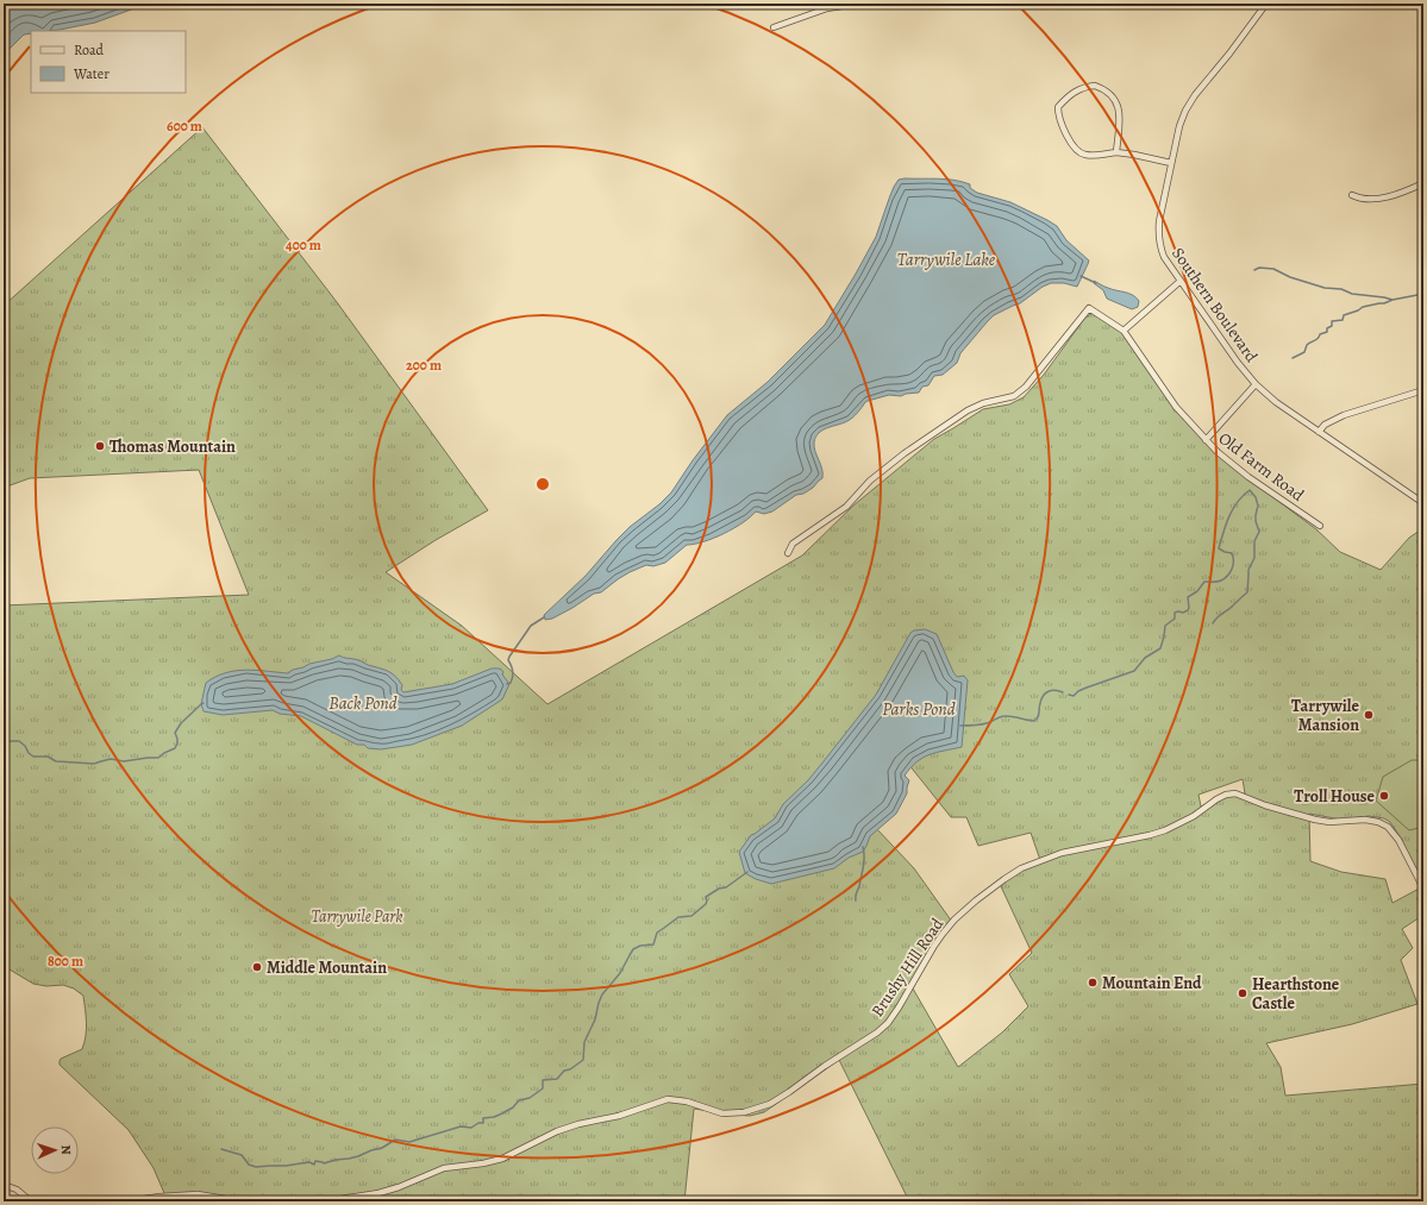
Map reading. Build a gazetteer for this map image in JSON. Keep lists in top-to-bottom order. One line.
{"streets":{"street":["Southern Boulevard","Old Farm Road","Brushy Hill Road"]},"water":["Tarrywile Lake","Back Pond","Parks Pond"],"parks":["Tarrywile Park"],"places":["Thomas Mountain","Tarrywile Mansion","Troll House","Middle Mountain","Mountain End","Hearthstone Castle"],"legend":["Road","Water"],"north":"right","rings":["600 m","400 m","200 m","800 m"]}
